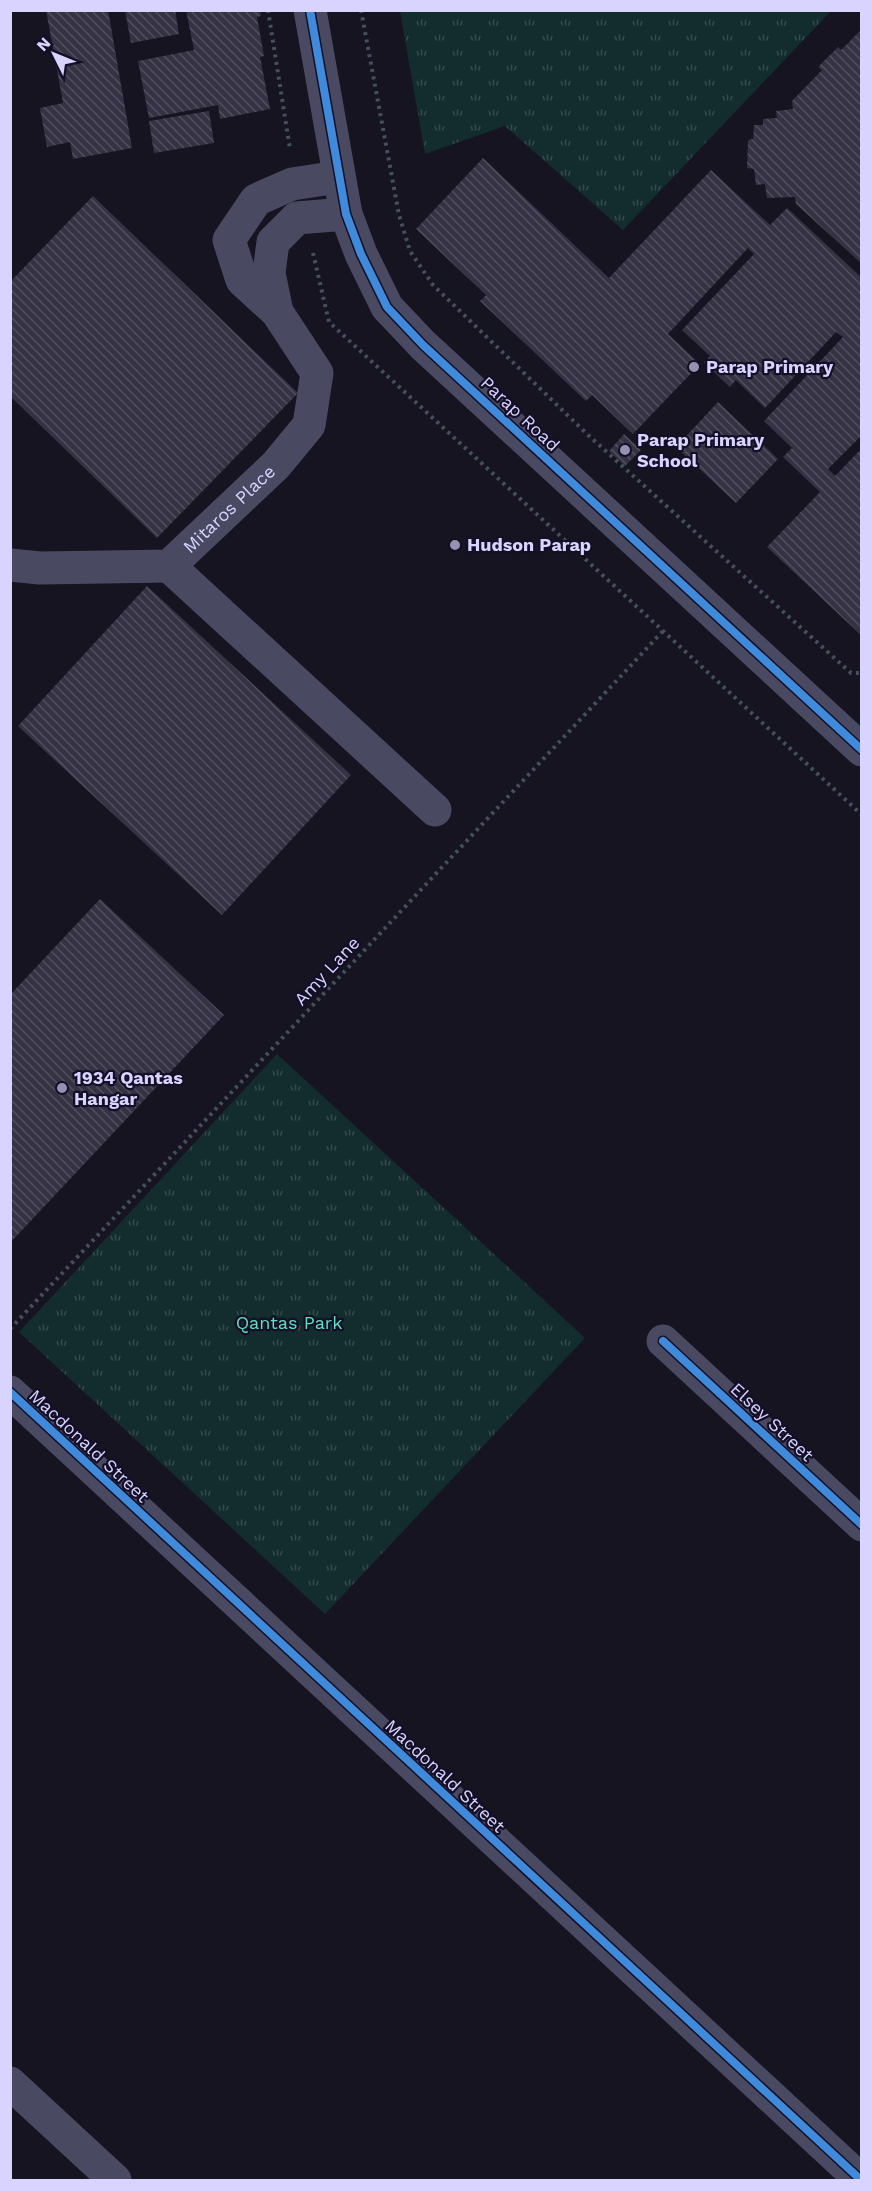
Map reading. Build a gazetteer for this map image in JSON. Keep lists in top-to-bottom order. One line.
{"streets":{"street":["Parap Road","Mitaros Place","Elsey Street","Macdonald Street"],"path":["Amy Lane"]},"crossings":[["Parap Road","Mitaros Place"]],"parks":["Qantas Park"],"places":["Parap Primary","Parap Primary School","Hudson Parap","1934 Qantas Hangar"],"north":"top left"}
